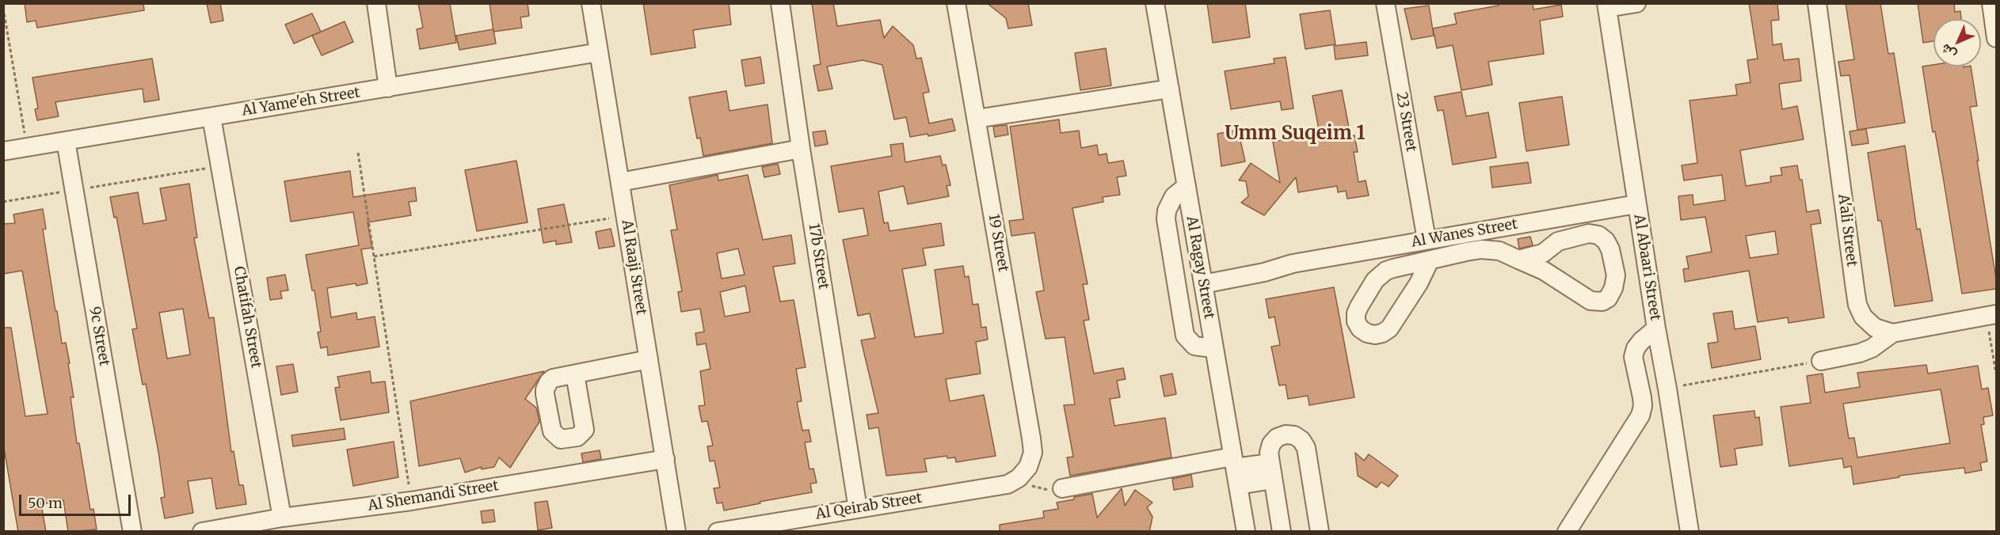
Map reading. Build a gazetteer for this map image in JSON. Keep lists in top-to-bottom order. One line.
{"streets":{"street":["Al Yame'eh Street","23 Street","A'ali Street","Al Wanes Street","19 Street","17b Street","Al Raaji Street","Al Ragay Street","Al Abaari Street","Chatifah Street","9c Street","Al Shemandi Street","Al Qeirab Street"]},"crossings":[["Al Yame'eh Street","Al Raaji Street"],["Al Yame'eh Street","Chatifah Street"],["Al Yame'eh Street","9c Street"],["23 Street","Al Wanes Street"],["Al Wanes Street","Al Ragay Street"],["Al Wanes Street","Al Abaari Street"],["19 Street","Al Qeirab Street"],["17b Street","Al Qeirab Street"],["Al Raaji Street","Al Shemandi Street"],["Chatifah Street","Al Shemandi Street"]],"districts":["Umm Suqeim 1"],"scale_bar":"50 m","north":"bottom left"}
